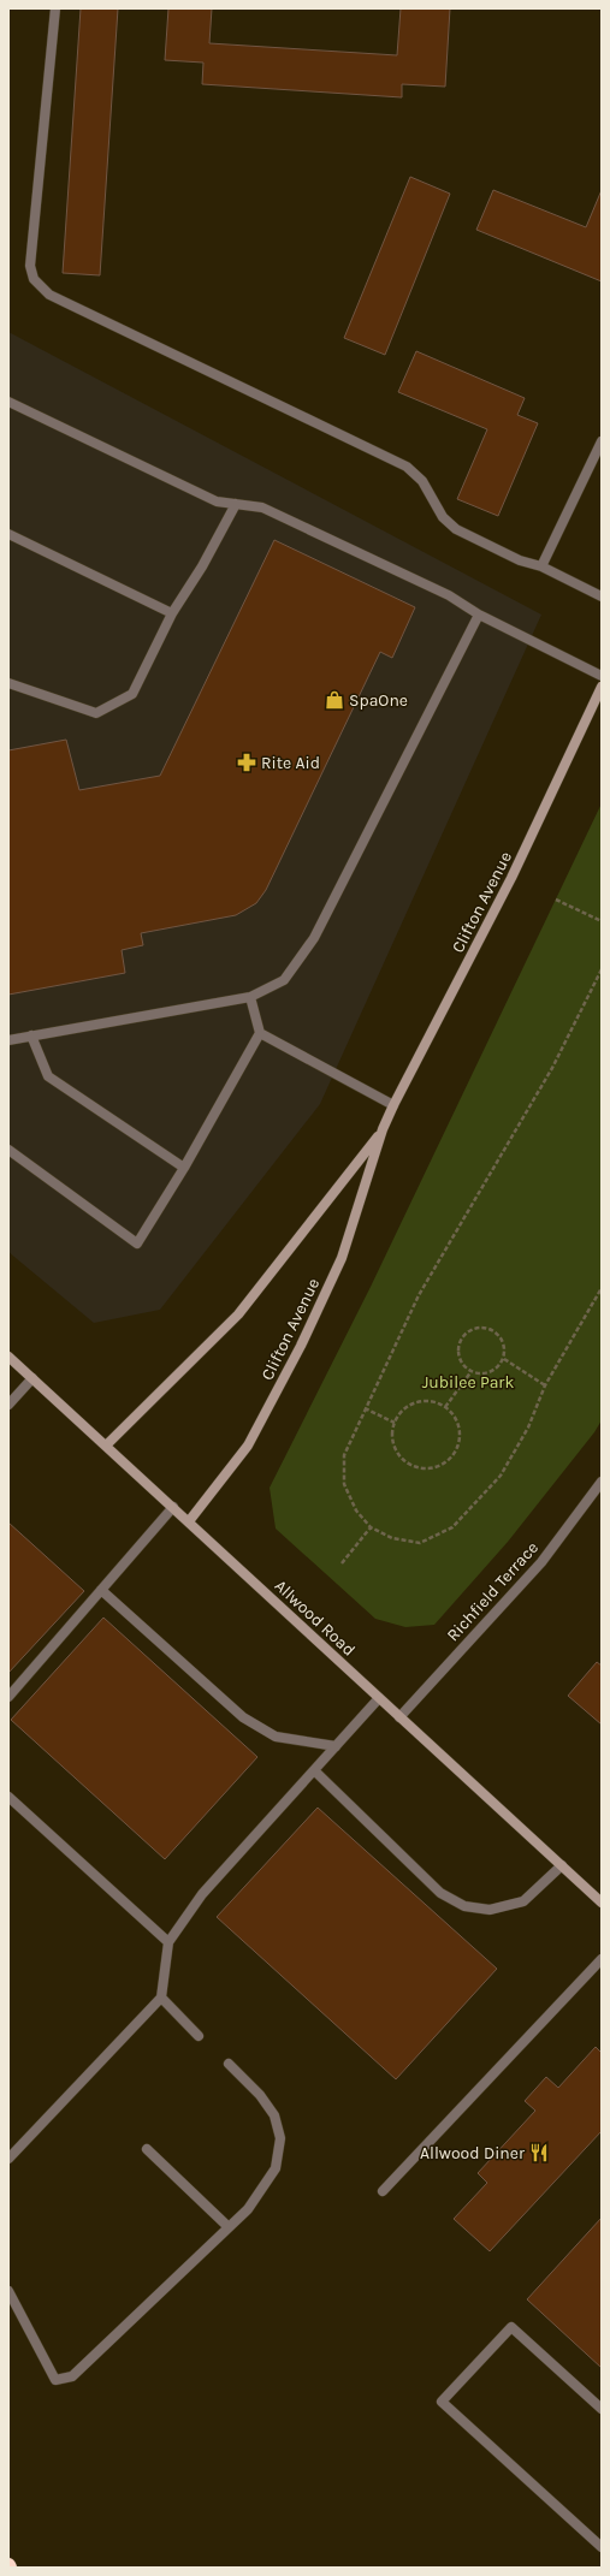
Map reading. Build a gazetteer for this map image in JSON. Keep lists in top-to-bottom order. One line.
{"streets":{"main road":["Clifton Avenue","Allwood Road"],"street":["Richfield Terrace"]},"crossings":[["Clifton Avenue","Allwood Road"],["Richfield Terrace","Allwood Road"]],"parks":["Jubilee Park"],"places":{"shop":["SpaOne"],"pharmacy":["Rite Aid"],"restaurant":["Allwood Diner"]}}
